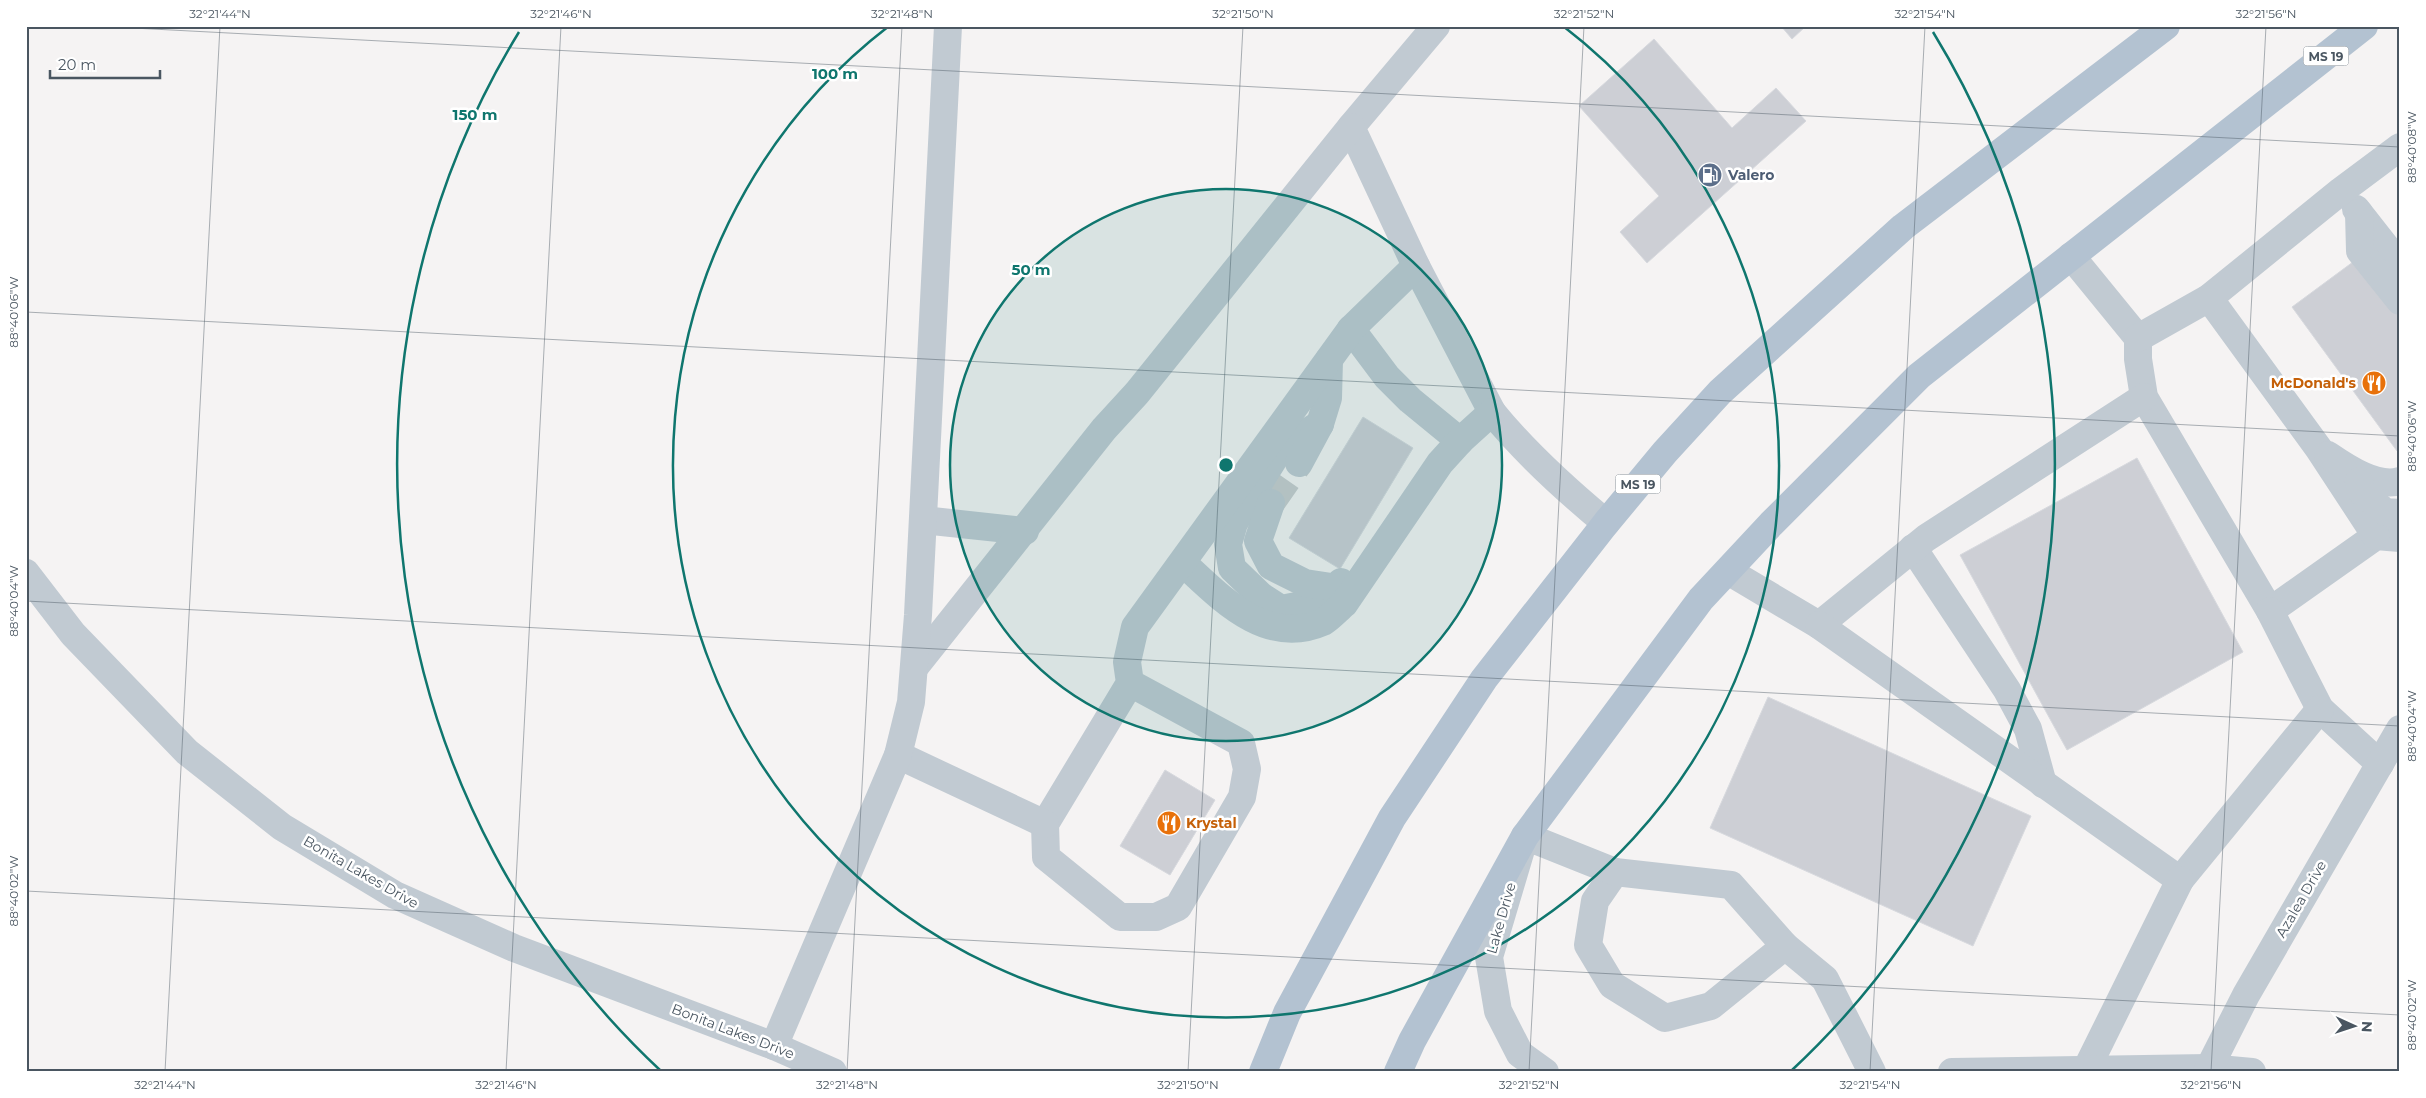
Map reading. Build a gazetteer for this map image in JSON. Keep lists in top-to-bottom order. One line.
{"streets":{"main road":["MS 19"],"street":["Bonita Lakes Drive","Azalea Drive","Lake Drive"]},"crossings":[["MS 19","Lake Drive"]],"places":{"fuel station":["Valero"],"restaurant":["McDonald's","Krystal"]},"scale_bar":"20 m","north":"right","coordinates":["32°21'44\"N","32°21'46\"N","32°21'48\"N","32°21'50\"N","32°21'52\"N","32°21'54\"N","32°21'56\"N","88°40'08\"W","88°40'06\"W","88°40'04\"W","88°40'02\"W"],"rings":["100 m","150 m","50 m"]}
